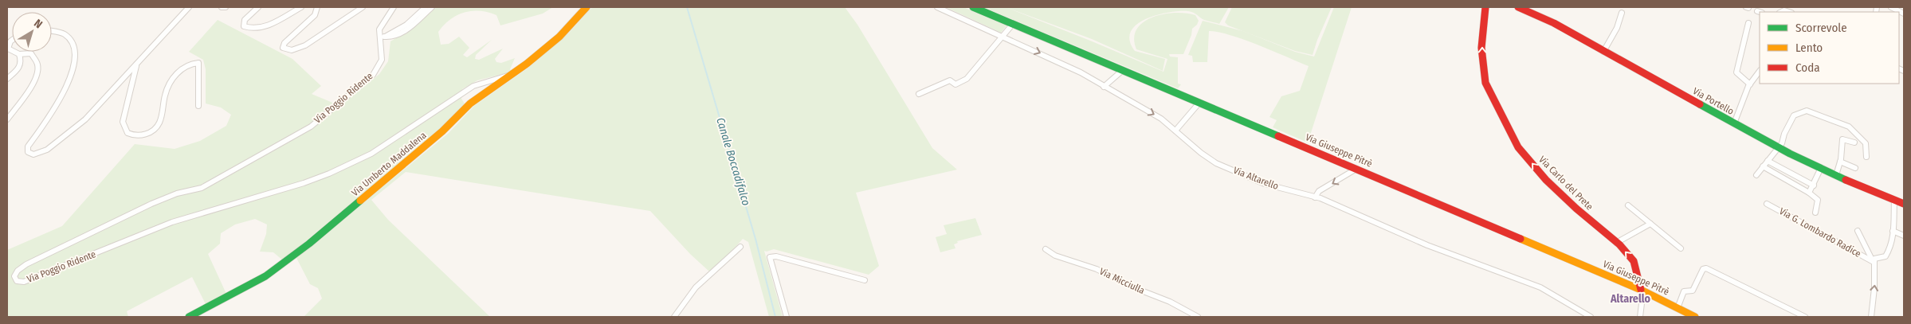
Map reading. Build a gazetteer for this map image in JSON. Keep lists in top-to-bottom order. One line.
{"streets":{"street":["Via Poggio Ridente","Via Portello","Via Giuseppe Pitrè","Via Umberto Maddalena","Via Altarello","Via Carlo del Prete","Via G. Lombardo Radice","Via Micciulla"]},"crossings":[["Via Poggio Ridente","Via Umberto Maddalena"],["Via Giuseppe Pitrè","Via Carlo del Prete"]],"one_way":["Via Carlo del Prete"],"districts":["Altarello"],"water":["Canale Boccadifalco"],"legend":["Scorrevole","Lento","Coda"],"north":"top right"}
